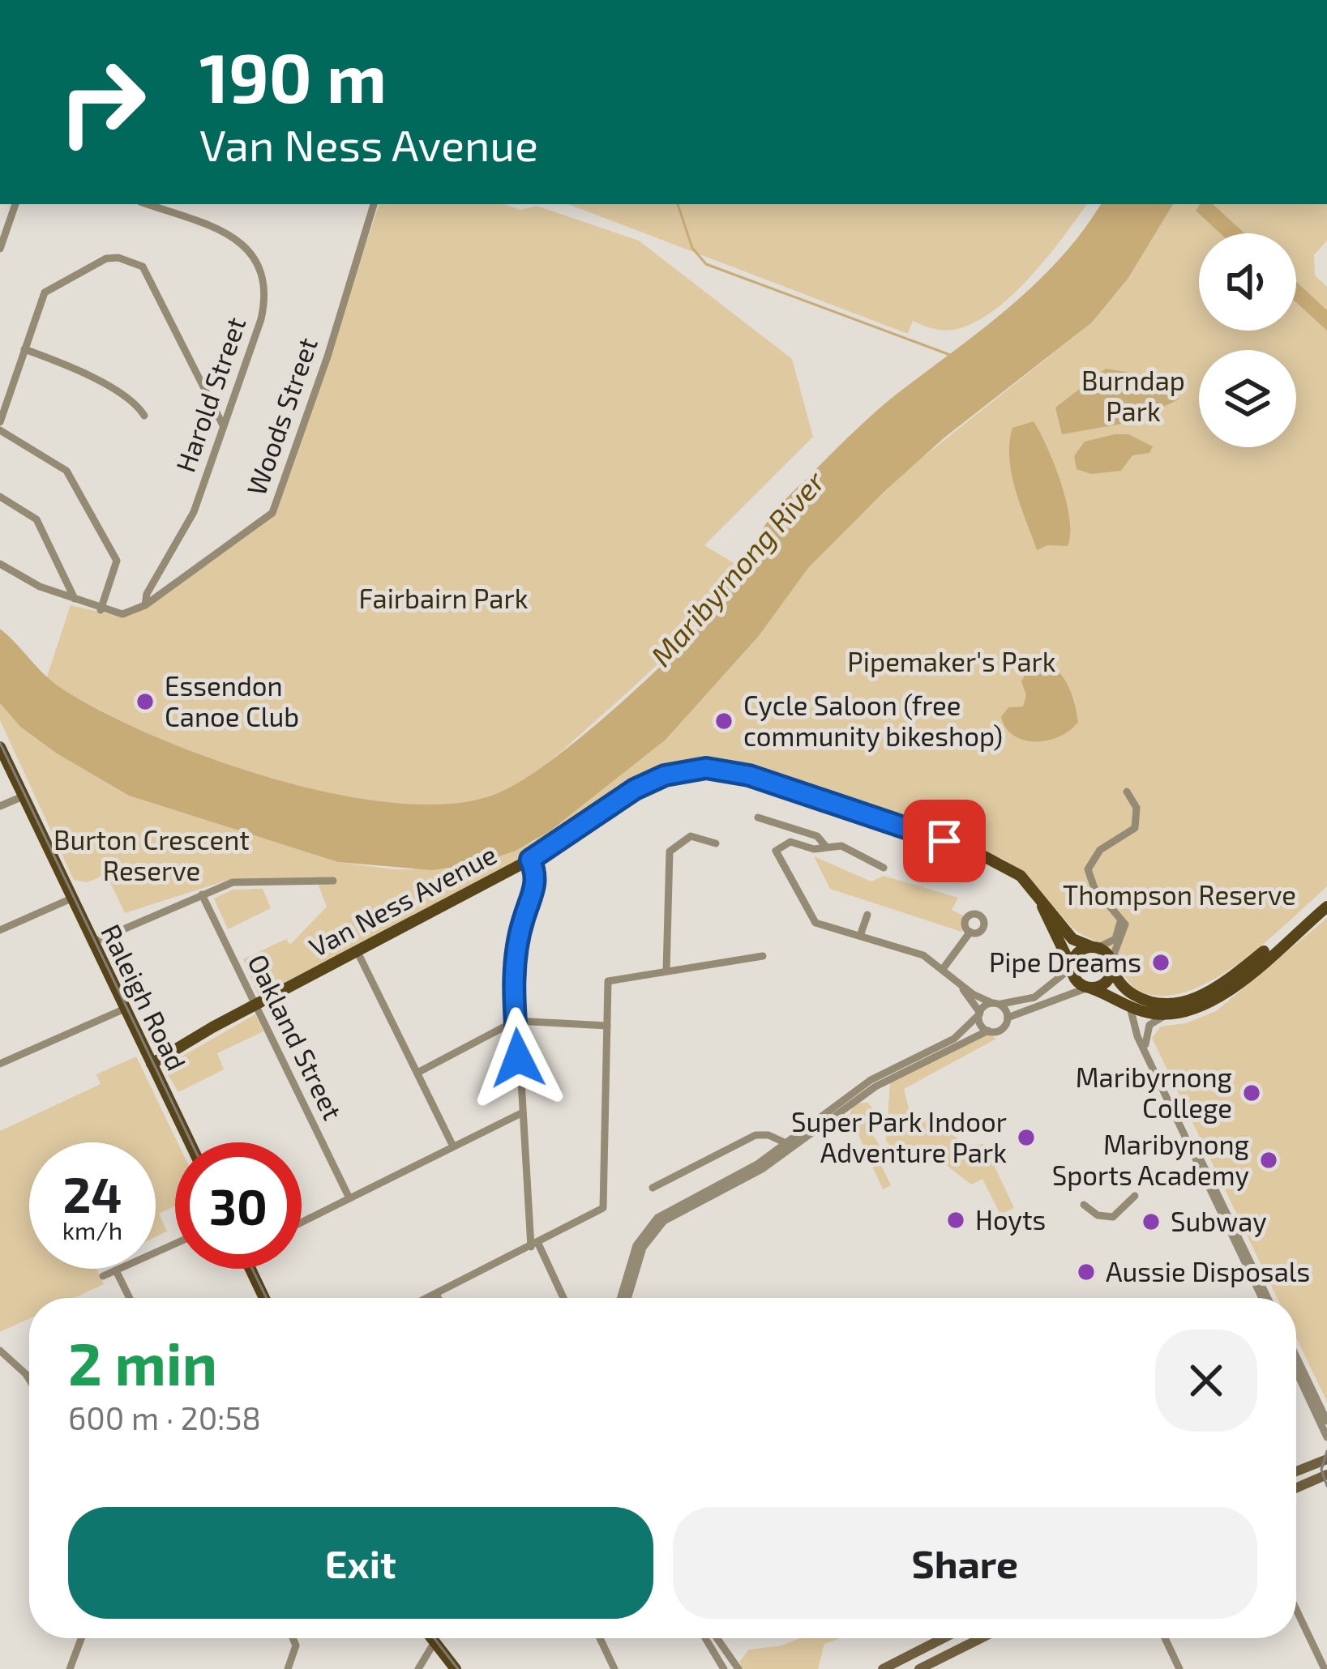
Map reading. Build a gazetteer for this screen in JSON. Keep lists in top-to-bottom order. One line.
{"streets":{"main road":["Van Ness Avenue","Raleigh Road"],"street":["Harold Street","Woods Street","Oakland Street"]},"crossings":[["Harold Street","Woods Street"],["Van Ness Avenue","Raleigh Road"],["Van Ness Avenue","Oakland Street"]],"water":["Maribyrnong River"],"parks":["Burndap Park","Fairbairn Park","Pipemaker's Park","Burton Crescent Reserve","Thompson Reserve"],"places":["Essendon Canoe Club","Cycle Saloon (free community bikeshop)","Pipe Dreams","Maribyrnong College","Super Park Indoor Adventure Park","Maribynong Sports Academy","Hoyts","Subway","Aussie Disposals"],"page":{"turn":["190 m","Van Ness Avenue"],"speed":"24 km/h","limit":"30","heading":["2 min","600 m · 20:58"],"buttons":["Exit","Share"]}}
